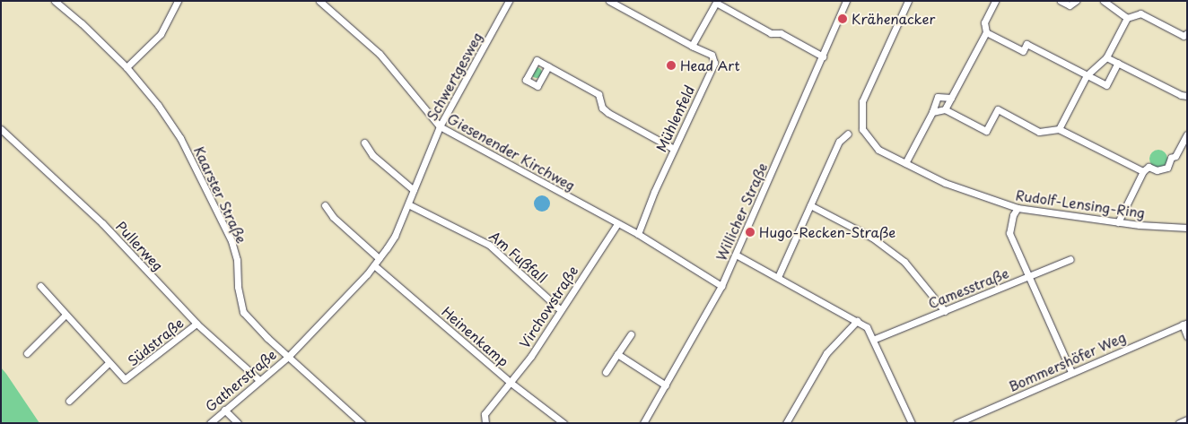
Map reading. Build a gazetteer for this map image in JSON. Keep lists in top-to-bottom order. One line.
{"streets":{"street":["Schwertgesweg","Mühlenfeld","Giesenender Kirchweg","Kaarster Straße","Rudolf-Lensing-Ring","Willicher Straße","Pullerweg","Am Fußfall","Camesstraße","Virchowstraße","Heinenkamp","Südstraße","Bommershöfer Weg","Gatherstraße"]},"crossings":[["Schwertgesweg","Giesenender Kirchweg"],["Schwertgesweg","Kaarster Straße"],["Schwertgesweg","Am Fußfall"],["Schwertgesweg","Heinenkamp"],["Schwertgesweg","Gatherstraße"],["Mühlenfeld","Giesenender Kirchweg"],["Giesenender Kirchweg","Willicher Straße"],["Giesenender Kirchweg","Virchowstraße"],["Kaarster Straße","Gatherstraße"],["Pullerweg","Südstraße"],["Pullerweg","Gatherstraße"],["Am Fußfall","Virchowstraße"],["Virchowstraße","Heinenkamp"]],"places":["Krähenacker","Head Art","Hugo-Recken-Straße"]}
